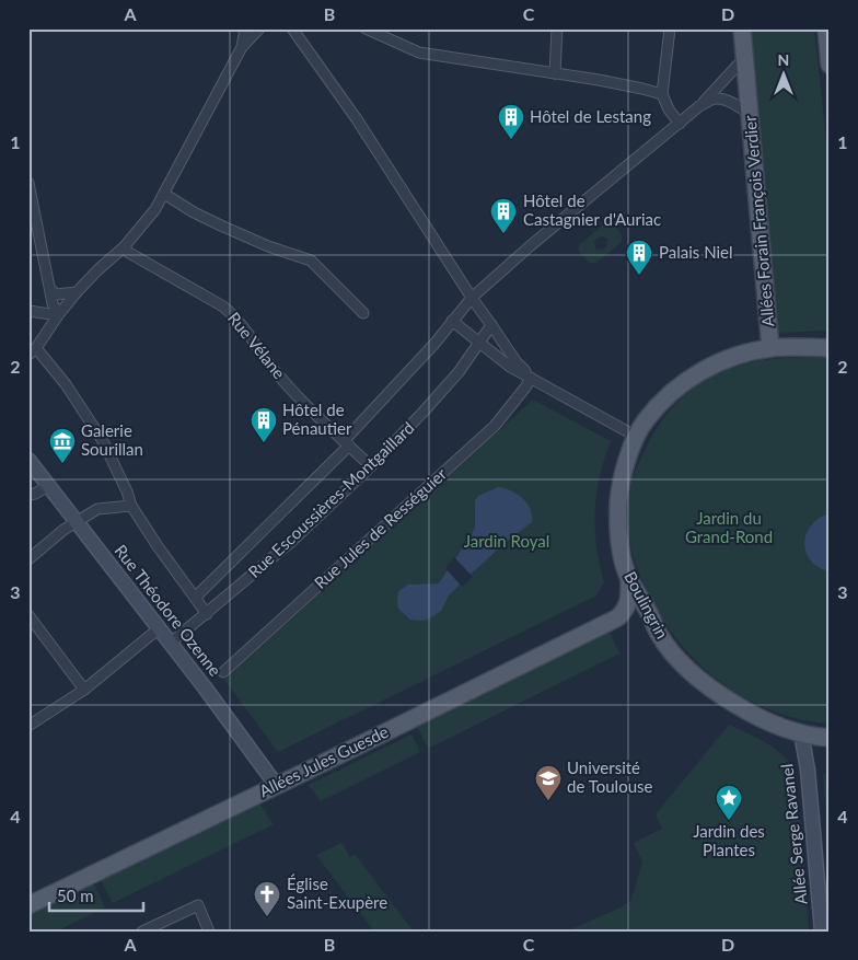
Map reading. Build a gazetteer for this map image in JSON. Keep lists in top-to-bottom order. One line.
{"streets":{"main road":["Allées Forain François Verdier","Boulingrin","Allées Jules Guesde"],"street":["Rue Vélane","Rue Escoussières-Montgaillard","Rue Jules de Rességuier","Rue Théodore Ozenne","Allée Serge Ravanel"]},"crossings":[["Allées Forain François Verdier","Boulingrin"],["Rue Vélane","Rue Escoussières-Montgaillard"],["Rue Escoussières-Montgaillard","Rue Théodore Ozenne"],["Boulingrin","Allée Serge Ravanel"],["Rue Théodore Ozenne","Allées Jules Guesde"]],"parks":["Jardin du Grand-Rond","Jardin Royal"],"places":{"building":["Hôtel de Lestang","Hôtel de Castagnier d'Auriac","Palais Niel","Hôtel de Pénautier"],"museum":["Galerie Sourillan"],"school or university":["Université de Toulouse"],"place":["Jardin des Plantes"],"church":["Église Saint-Exupère"]},"scale_bar":"50 m","north":"top","grid":{"columns":["A","B","C","D"],"rows":["1","2","3","4"]}}
